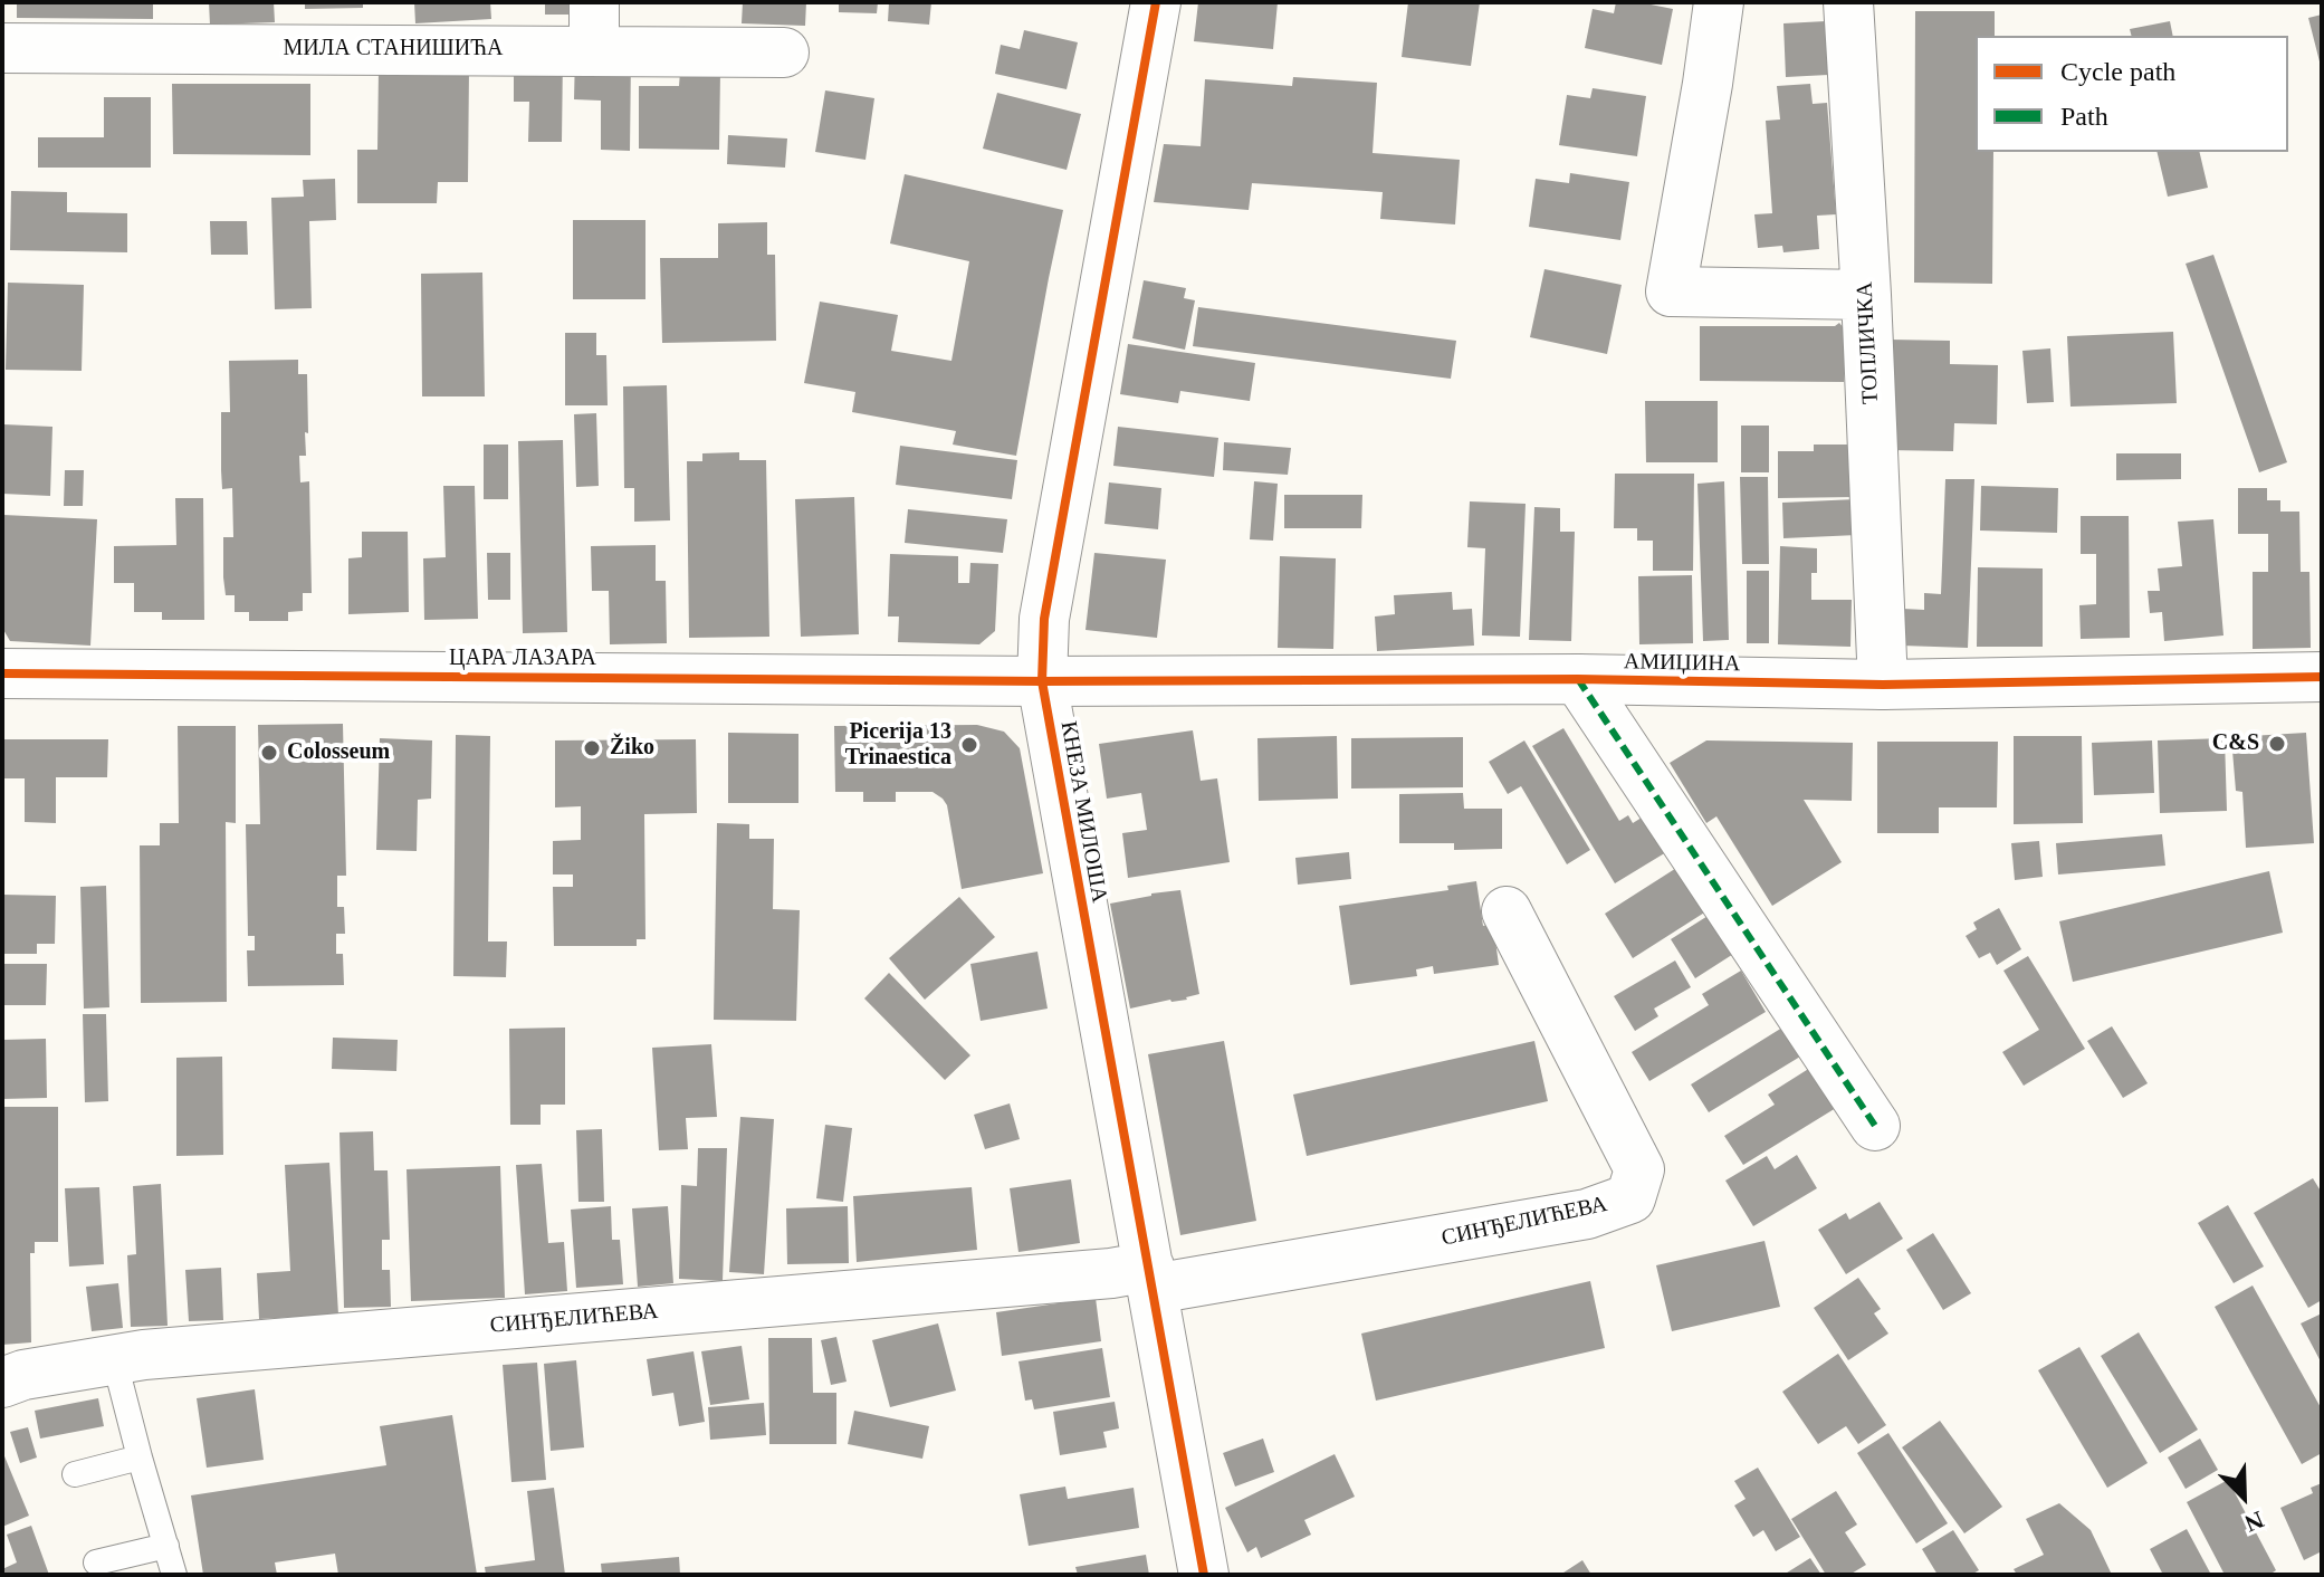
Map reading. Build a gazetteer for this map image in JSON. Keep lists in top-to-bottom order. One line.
{"streets":{"street":["МИЛА СТАНИШИЋА","ТОПЛИЧКА","ЦАРА ЛАЗАРА","АМИЏИНА","КНЕЗА МИЛОША","СИНЂЕЛИЋЕВА"]},"crossings":[["ТОПЛИЧКА","АМИЏИНА"],["ЦАРА ЛАЗАРА","АМИЏИНА"],["ЦАРА ЛАЗАРА","КНЕЗА МИЛОША"],["АМИЏИНА","КНЕЗА МИЛОША"],["КНЕЗА МИЛОША","СИНЂЕЛИЋЕВА"]],"places":["C&S","Picerija 13 Trinaestica","Žiko","Colosseum"],"legend":["Cycle path","Path"],"north":"bottom right"}
